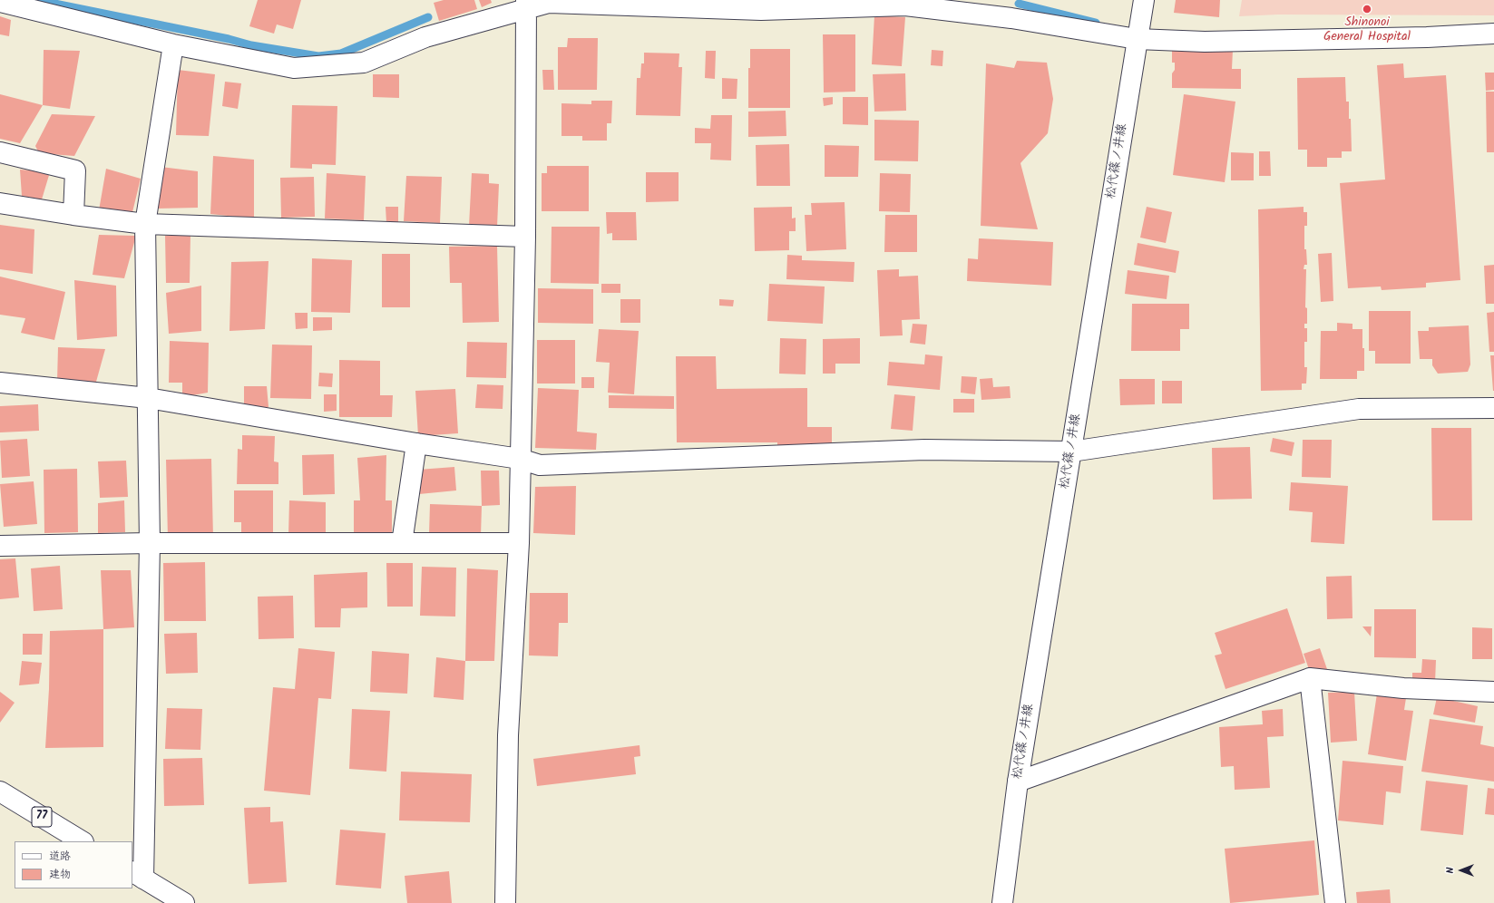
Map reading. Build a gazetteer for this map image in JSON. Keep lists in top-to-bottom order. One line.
{"streets":{"street":["松代篠ノ井線","77"]},"places":["Shinonoi General Hospital"],"legend":["道路","建物"],"north":"left"}
